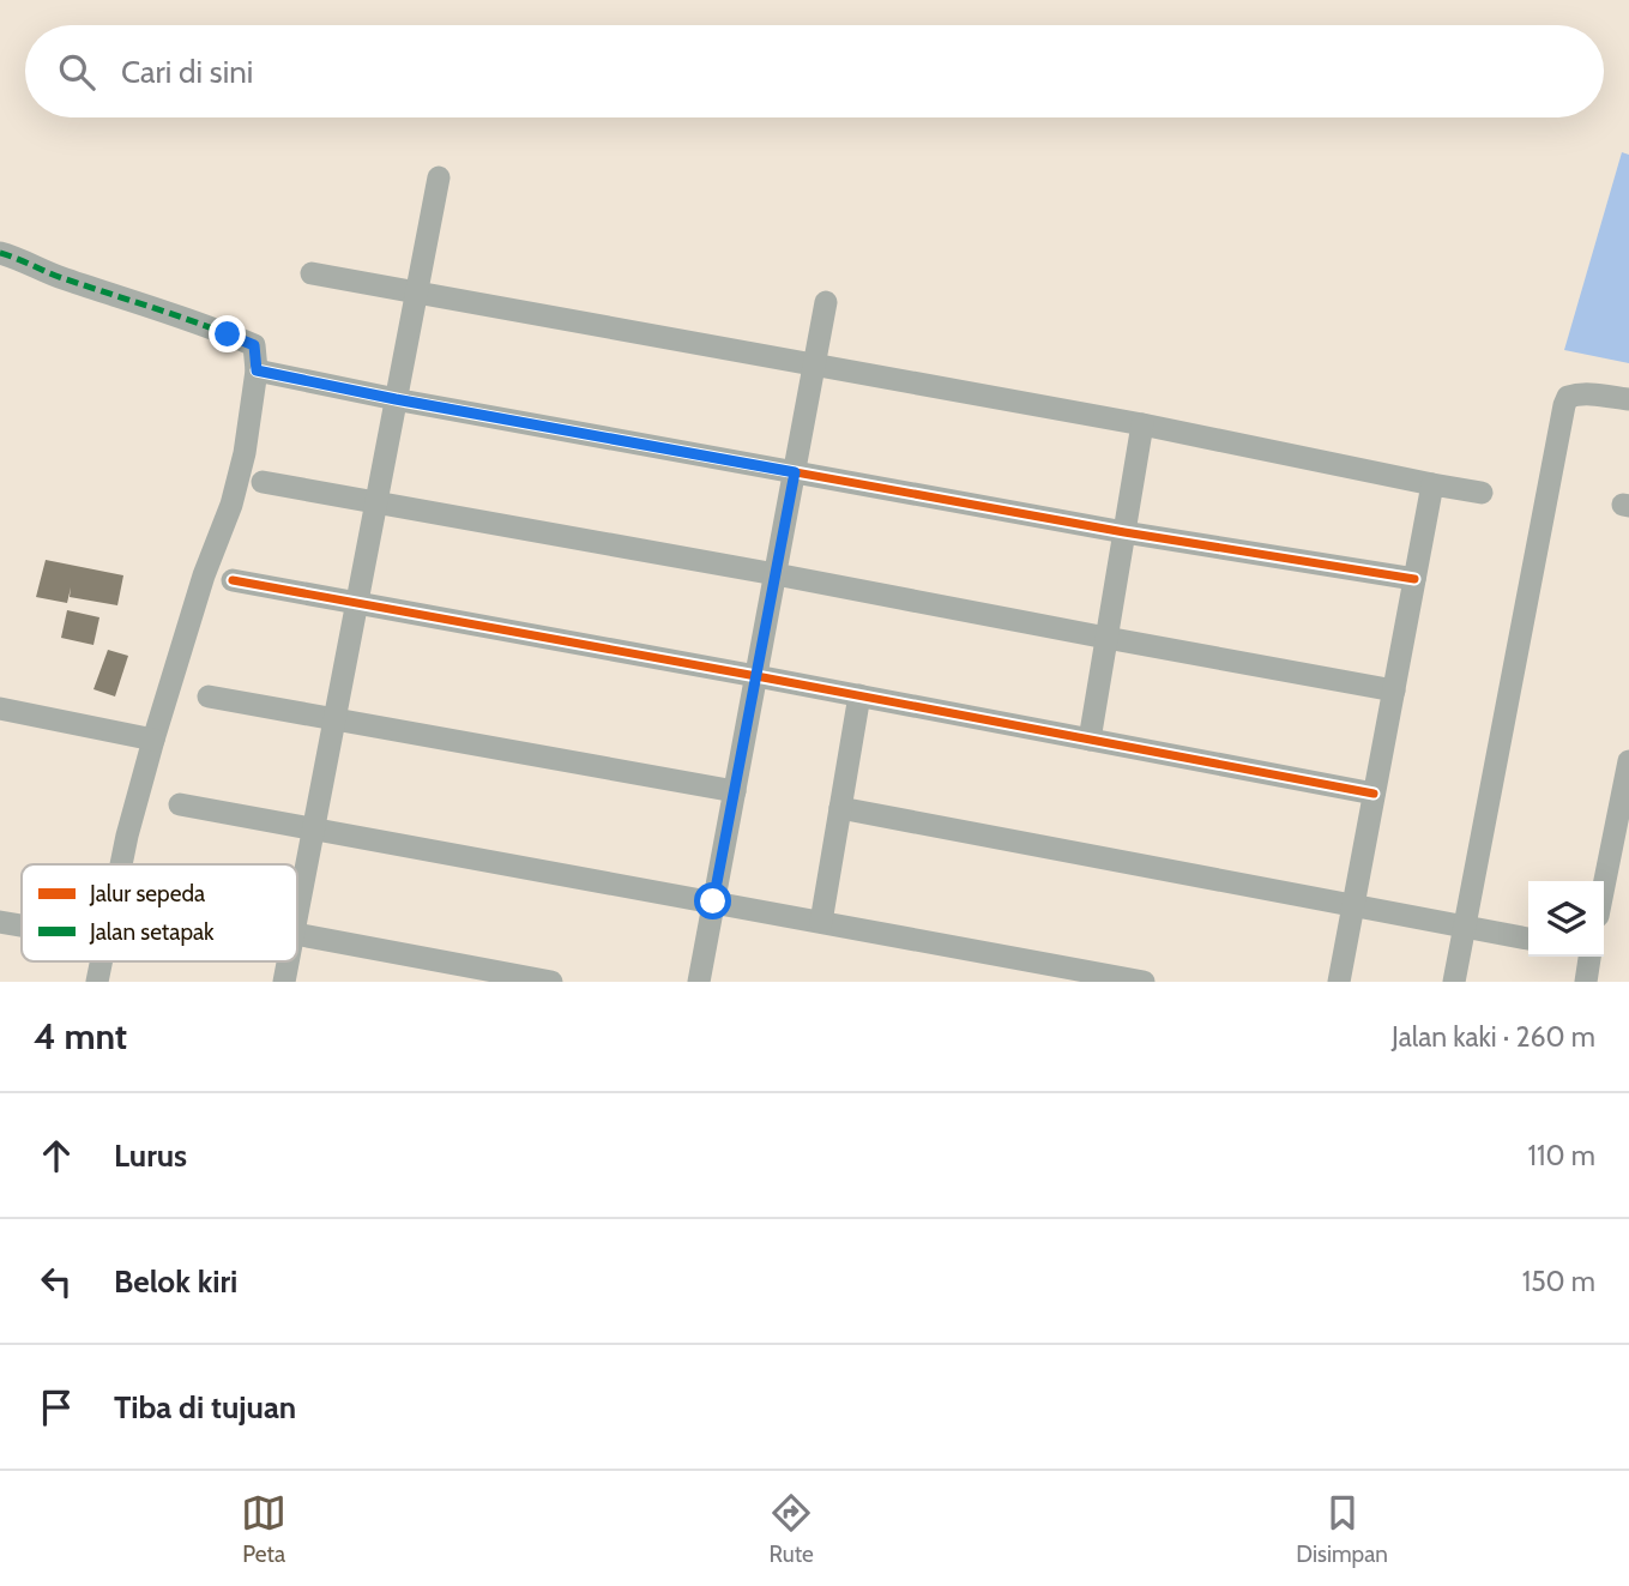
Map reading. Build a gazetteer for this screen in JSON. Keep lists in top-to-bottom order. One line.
{"legend":["Jalur sepeda","Jalan setapak"],"page":{"search":"Cari di sini","heading":["4 mnt","Jalan kaki · 260 m"],"list":[["Lurus","110 m"],["Belok kiri","150 m"],"Tiba di tujuan"],"nav":["Peta","Rute","Disimpan"]}}
